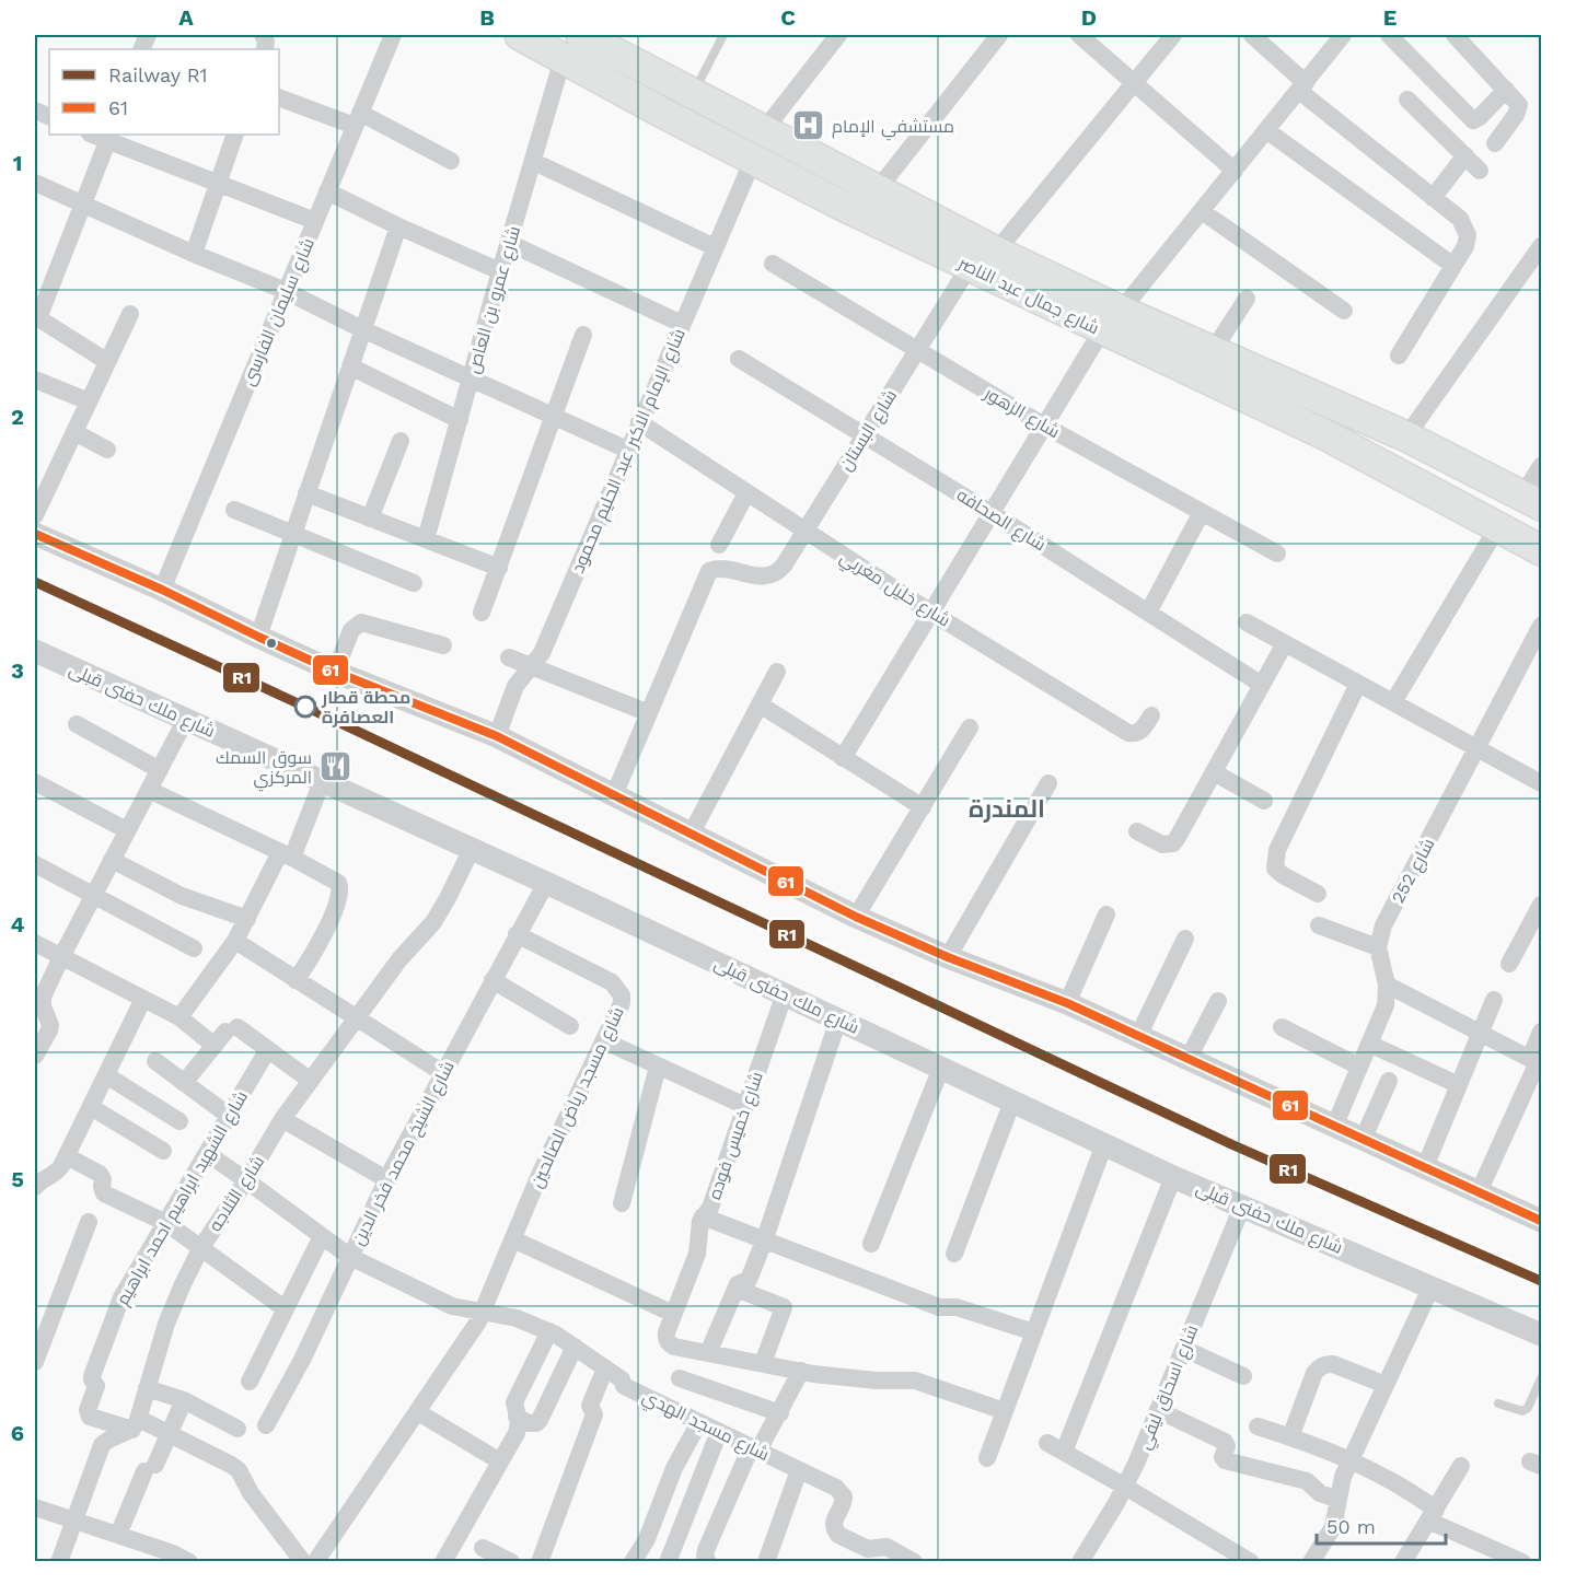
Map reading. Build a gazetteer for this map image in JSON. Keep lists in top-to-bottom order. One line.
{"streets":{"main road":["شارع جمال عبد الناصر"],"street":["شارع عمرو بن العاص","شارع سليمان الفارسى","شارع الزهور","شارع البستان","شارع الإمام الاكبر عبد الحليم محمود","شارع الصحافه","شارع خليل مغربي","شارع ملك حفنى قبلى","شارع 252","شارع مسجد رياض الصالحين","شارع خميس فوده","شارع الشيخ محمد فخر الدين","شارع الثلاجه","شارع الشهيد ابراهيم احمد ابراهيم","شارع اسحاق ليفي","شارع مسجد الهدي"]},"crossings":[["شارع جمال عبد الناصر","شارع عمرو بن العاص"],["شارع جمال عبد الناصر","شارع البستان"],["شارع جمال عبد الناصر","شارع الإمام الاكبر عبد الحليم محمود"],["شارع الزهور","شارع البستان"],["شارع البستان","شارع الصحافه"],["شارع البستان","شارع خليل مغربي"],["شارع الإمام الاكبر عبد الحليم محمود","شارع خليل مغربي"],["شارع ملك حفنى قبلى","شارع خميس فوده"],["شارع ملك حفنى قبلى","شارع الشيخ محمد فخر الدين"],["شارع ملك حفنى قبلى","شارع الثلاجه"],["شارع ملك حفنى قبلى","شارع اسحاق ليفي"],["شارع مسجد رياض الصالحين","شارع الشيخ محمد فخر الدين"],["شارع مسجد رياض الصالحين","شارع مسجد الهدي"],["شارع الشيخ محمد فخر الدين","شارع مسجد الهدي"],["شارع الثلاجه","شارع الشهيد ابراهيم احمد ابراهيم"],["شارع الثلاجه","شارع مسجد الهدي"],["شارع الشهيد ابراهيم احمد ابراهيم","شارع مسجد الهدي"]],"districts":["المندرة"],"places":{"hospital":["مستشفي الإمام"],"other":["محطة قطار العصافرة"],"restaurant":["سوق السمك المركزي"]},"lines":["transit line 61","rail line R1"],"legend":["Railway R1","61"],"scale_bar":"50 m","grid":{"columns":["A","B","C","D","E"],"rows":["1","2","3","4","5","6"]}}
